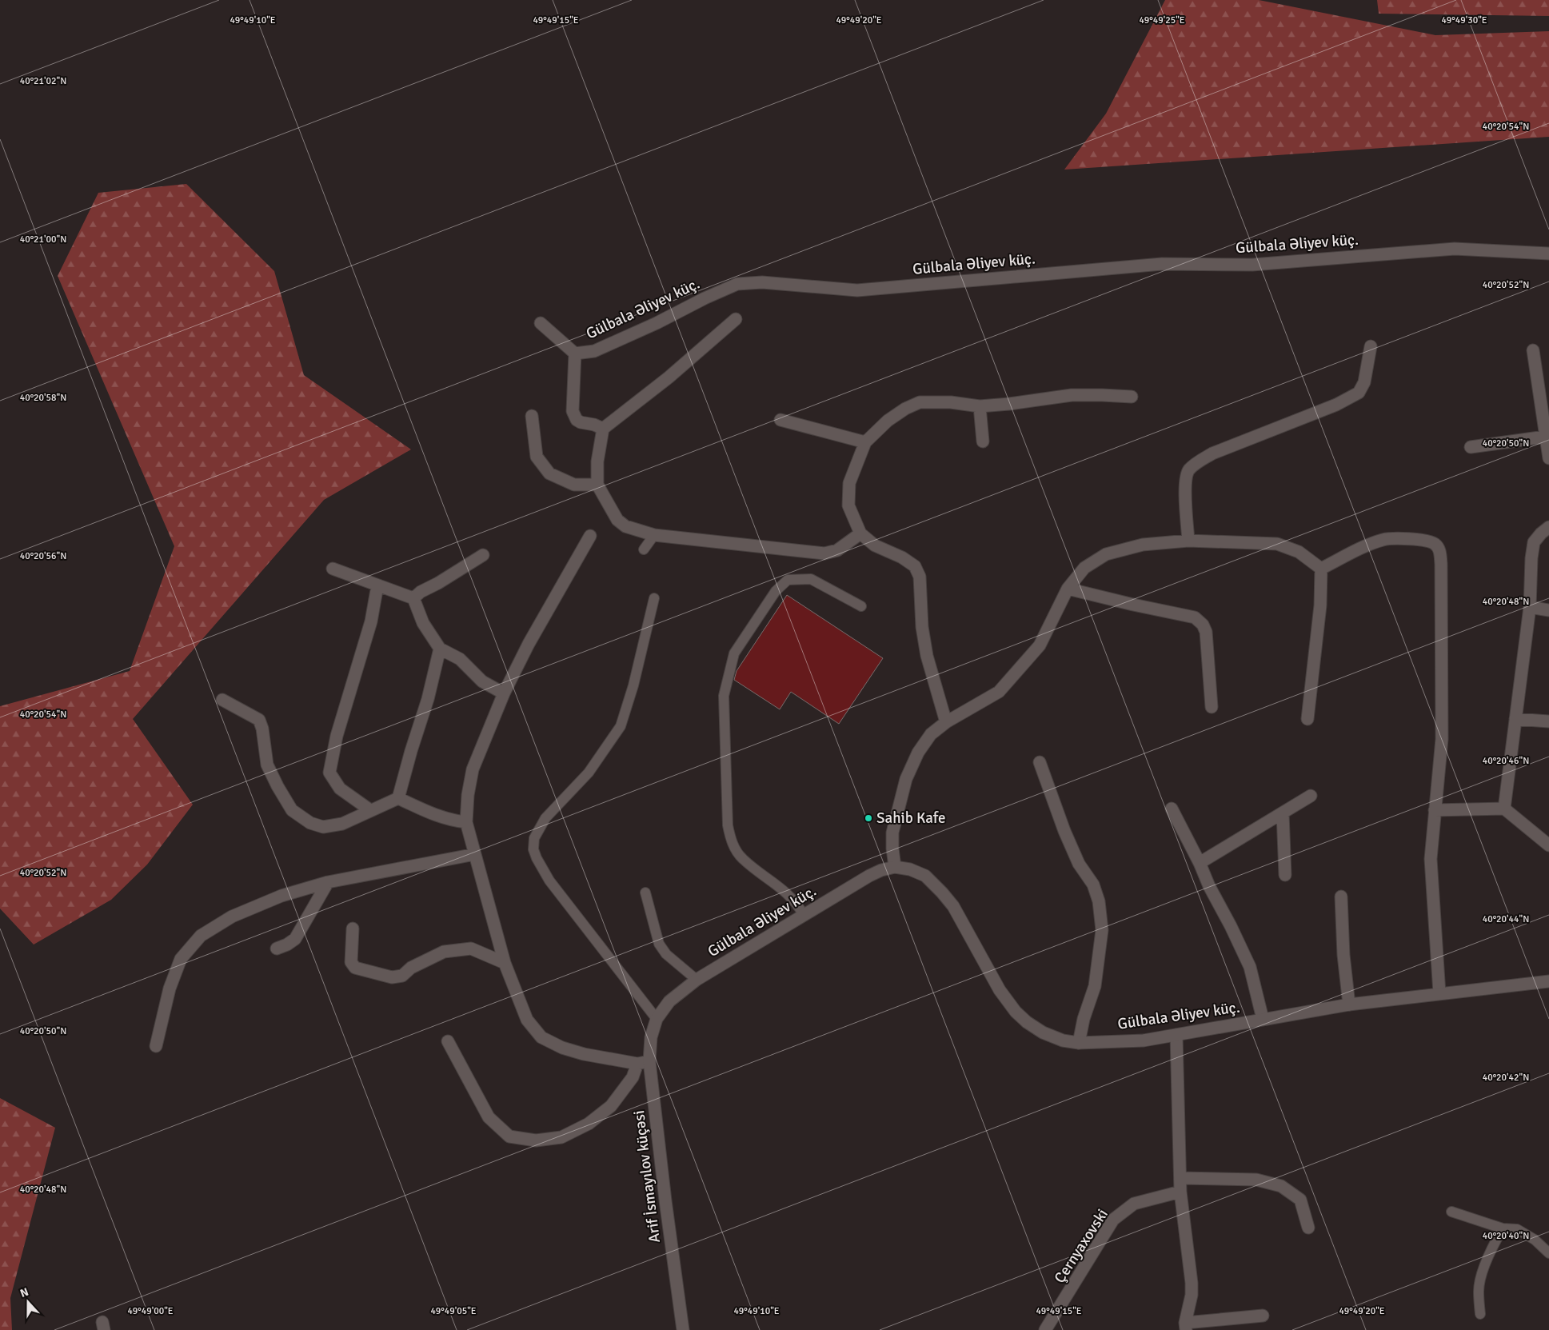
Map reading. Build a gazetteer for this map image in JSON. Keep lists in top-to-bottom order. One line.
{"streets":{"street":["Gülbala Əliyev küç.","Arif İsmayılov küçəsi","Çernyaxovski"]},"crossings":[["Gülbala Əliyev küç.","Arif İsmayılov küçəsi"]],"places":["Sahib Kafe"],"north":"top","coordinates":["49°49'10\"E","49°49'15\"E","49°49'20\"E","49°49'25\"E","49°49'30\"E","40°21'02\"N","40°20'54\"N","40°21'00\"N","40°20'52\"N","40°20'58\"N","40°20'50\"N","40°20'56\"N","40°20'48\"N","40°20'46\"N","40°20'44\"N","40°20'42\"N","40°20'40\"N","49°49'00\"E","49°49'05\"E"]}
